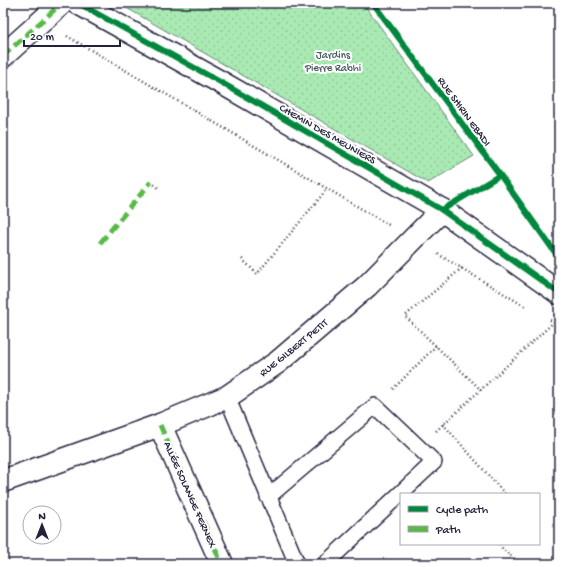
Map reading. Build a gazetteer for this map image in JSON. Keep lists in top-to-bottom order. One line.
{"streets":{"street":["CHEMIN DES MEUNIERS","RUE GILBERT PETIT","ALLÉE SOLANGE FERNEX"],"cycle path":["RUE SHIRIN EBADI"]},"crossings":[["CHEMIN DES MEUNIERS","RUE GILBERT PETIT"],["RUE GILBERT PETIT","ALLÉE SOLANGE FERNEX"]],"parks":["Jardins Pierre Rabhi"],"legend":["Cycle path","Path"],"scale_bar":"20 m","north":"top"}
